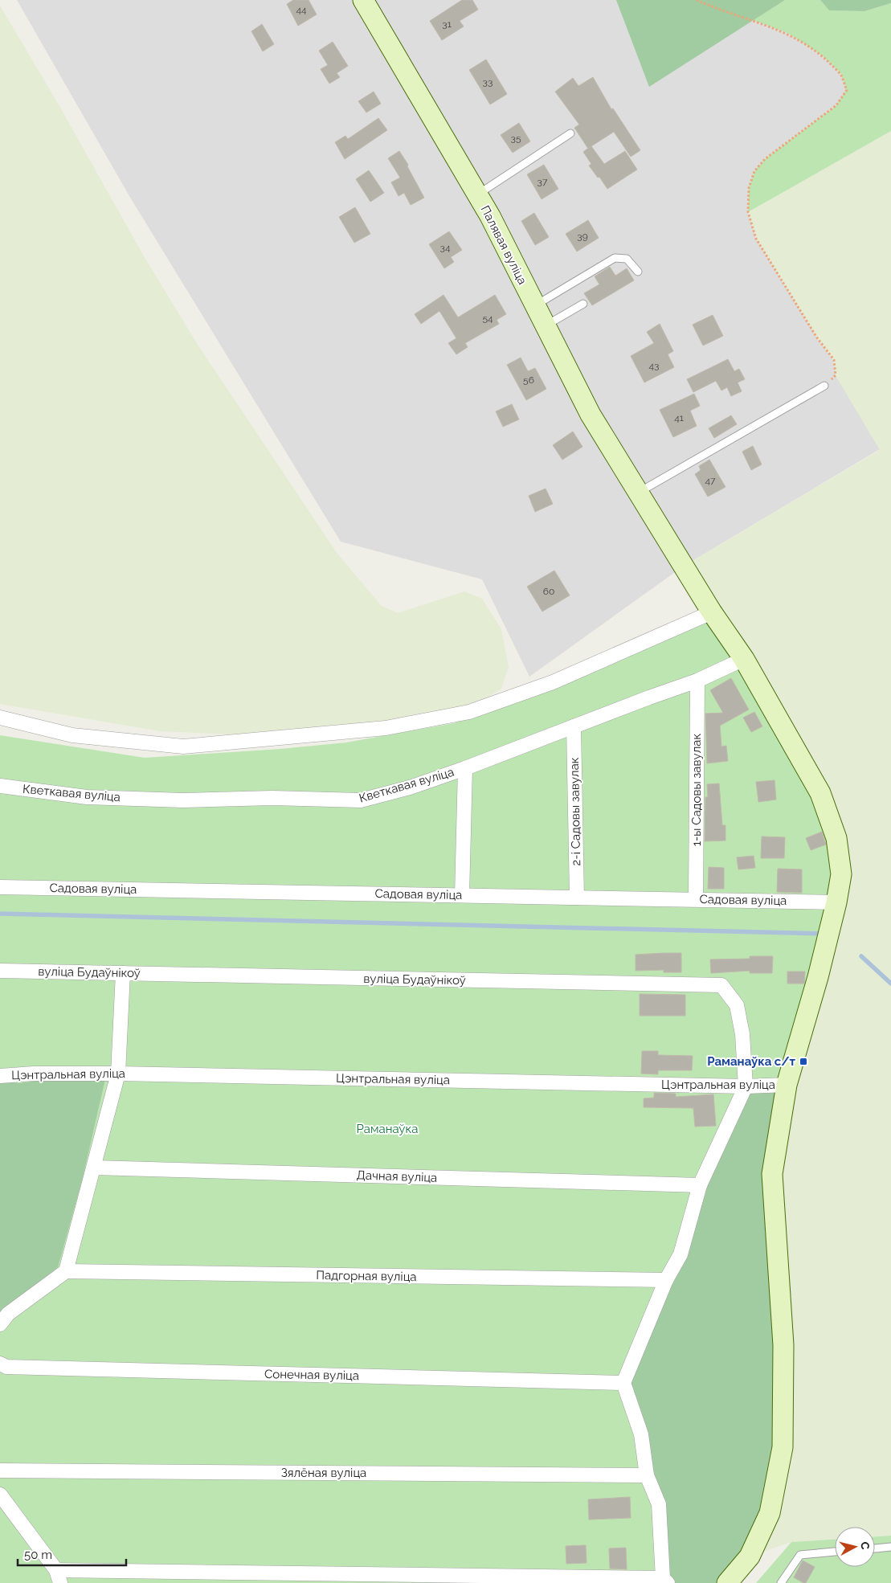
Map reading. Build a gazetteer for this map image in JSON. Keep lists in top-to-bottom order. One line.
{"streets":{"main road":["Палявая вуліца"],"street":["Кветкавая вуліца","1-ы Садовы завулак","2-і Садовы завулак","Садовая вуліца","вуліца Будаўнікоў","Цэнтральная вуліца","Дачная вуліца","Падгорная вуліца","Сонечная вуліца","Зялёная вуліца"]},"crossings":[["Палявая вуліца","Кветкавая вуліца"],["Палявая вуліца","Садовая вуліца"],["Палявая вуліца","Цэнтральная вуліца"],["Кветкавая вуліца","1-ы Садовы завулак"],["Кветкавая вуліца","2-і Садовы завулак"],["1-ы Садовы завулак","Садовая вуліца"],["2-і Садовы завулак","Садовая вуліца"],["вуліца Будаўнікоў","Цэнтральная вуліца"]],"parks":["Раманаўка"],"places":{"transit":["Раманаўка с/т"]},"house_numbers":["44","31","33","35","37","39","34","54","43","56","41","47","60"],"scale_bar":"50 m","north":"right"}
